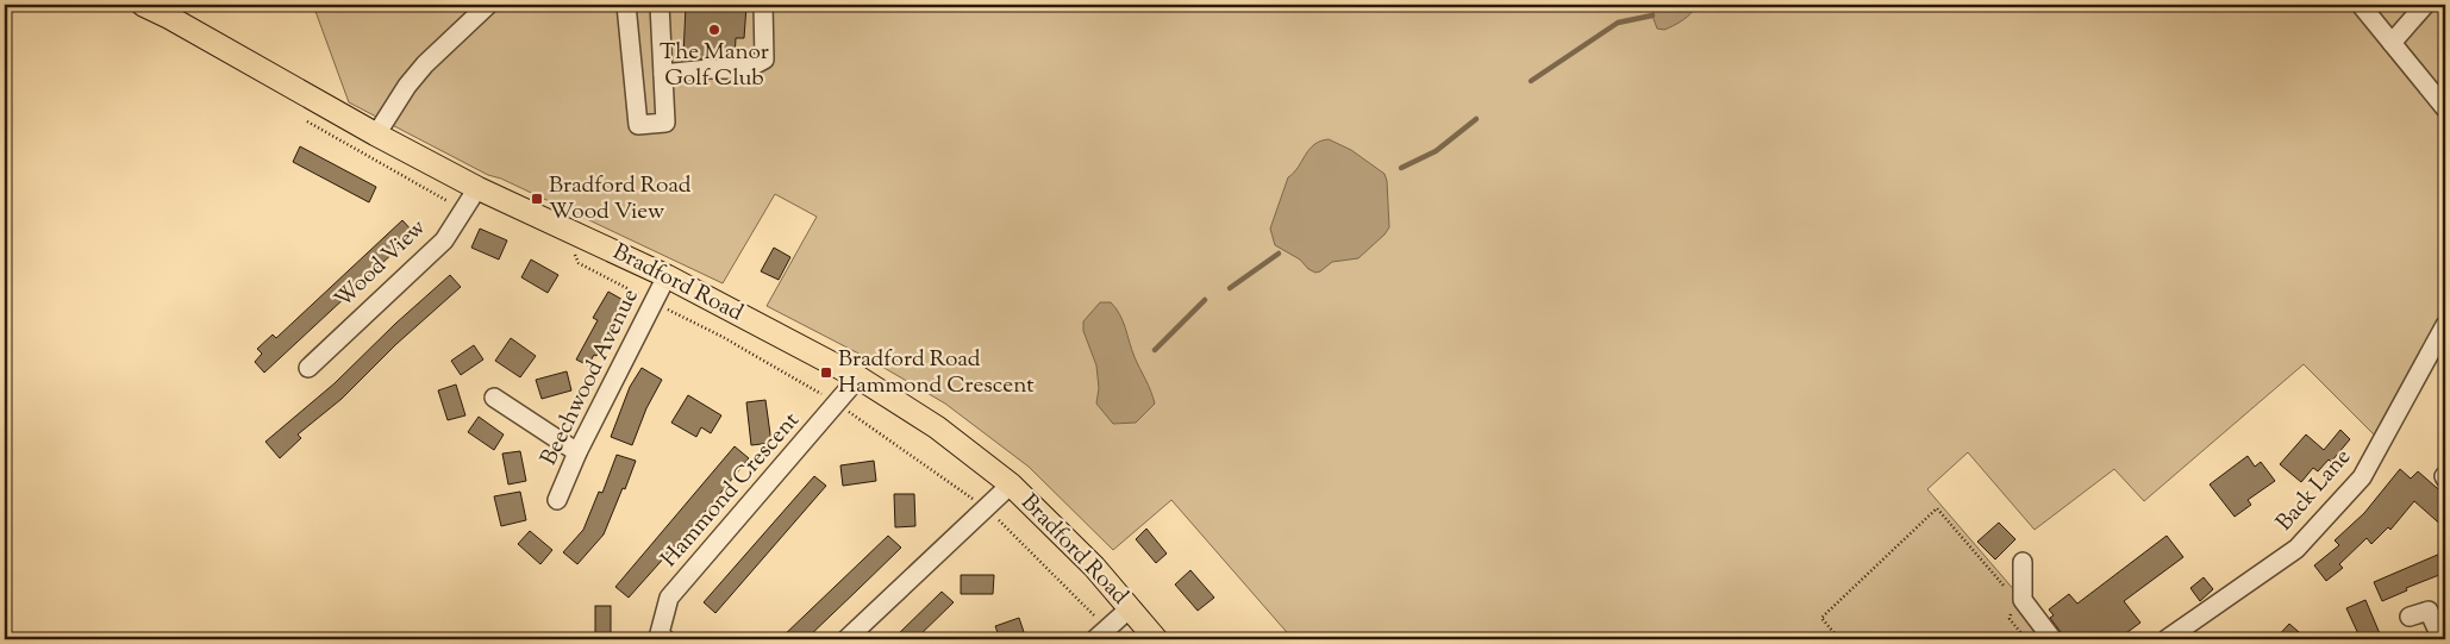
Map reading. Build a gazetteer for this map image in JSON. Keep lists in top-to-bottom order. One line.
{"streets":{"main road":["Bradford Road"],"street":["Wood View","Beechwood Avenue","Hammond Crescent","Back Lane"]},"crossings":[["Wood View","Bradford Road"],["Bradford Road","Beechwood Avenue"],["Bradford Road","Hammond Crescent"]],"places":{"other":["The Manor Golf Club"],"transit":["Bradford Road Wood View","Bradford Road Hammond Crescent"]}}
